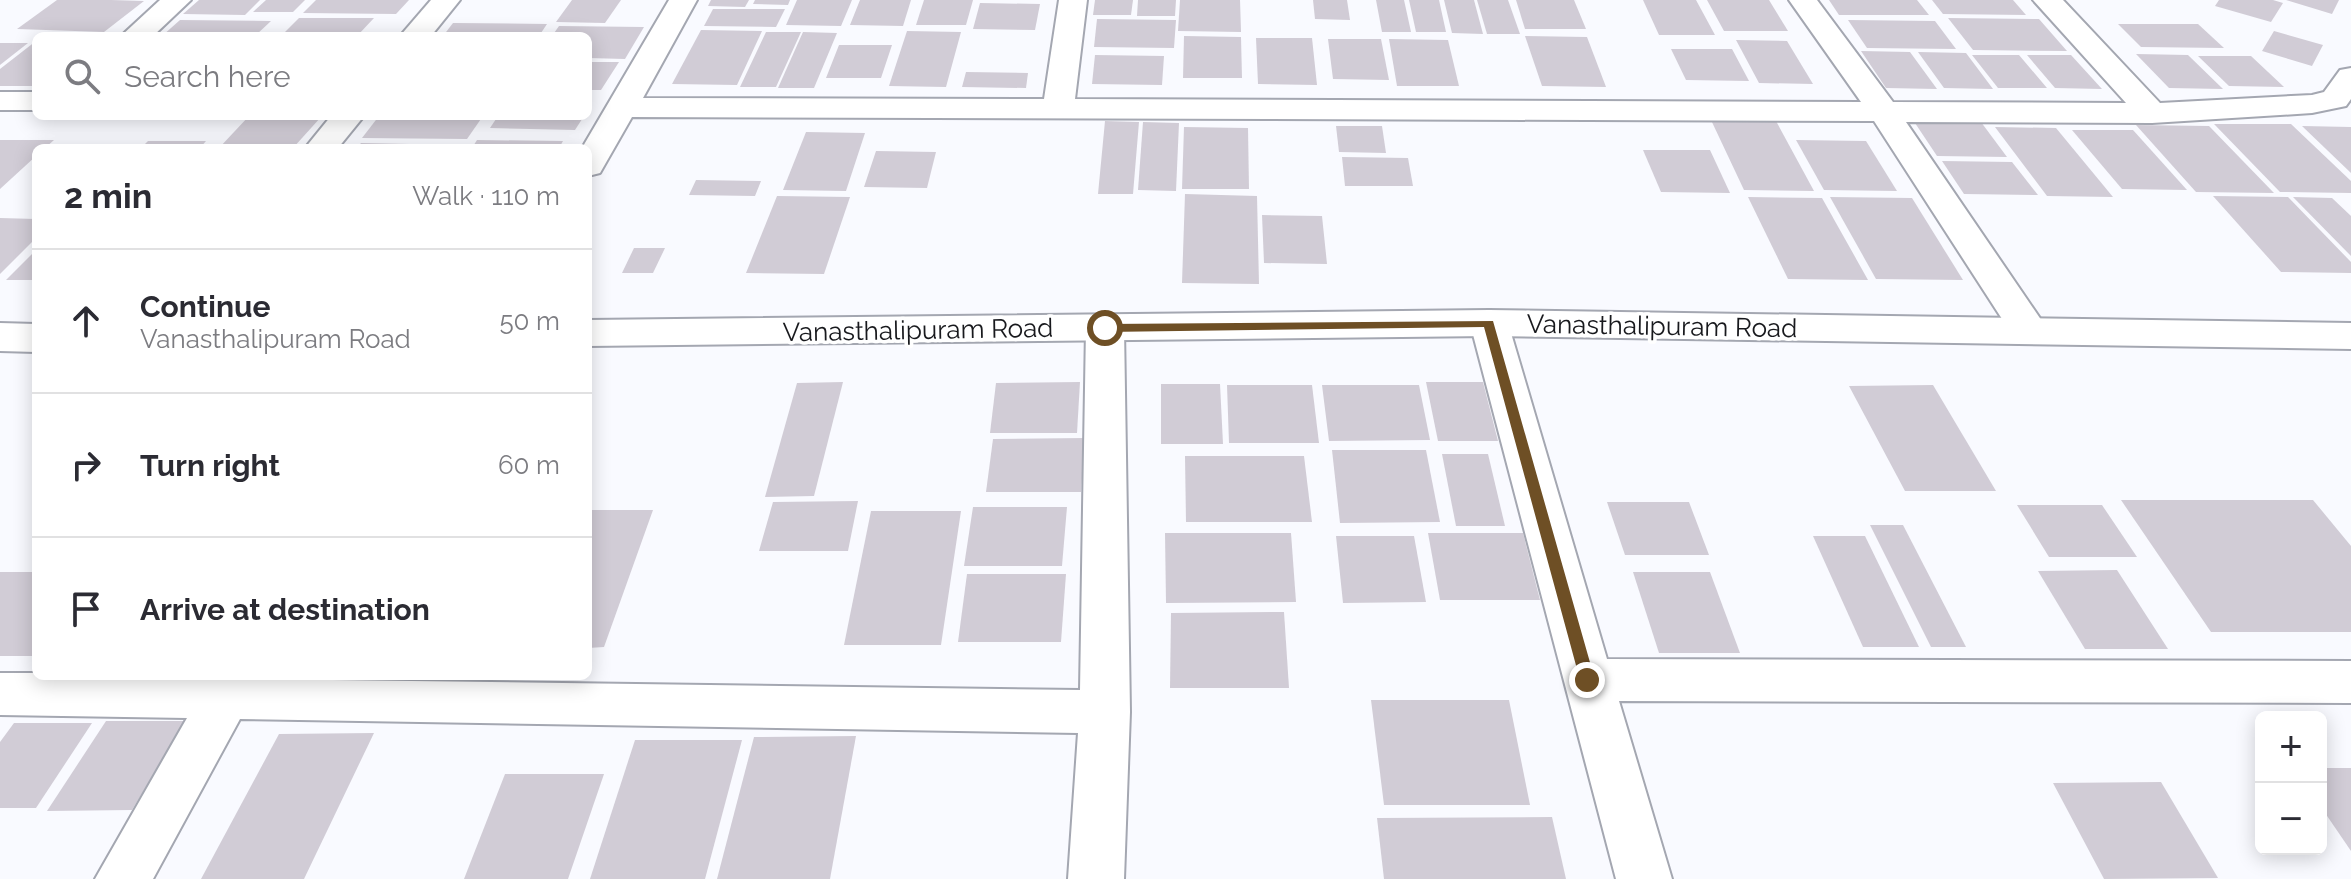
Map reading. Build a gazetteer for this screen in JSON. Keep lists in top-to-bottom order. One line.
{"streets":{"street":["Vanasthalipuram Road"]},"page":{"search":"Search here","heading":["2 min","Walk · 110 m"],"list":[["Continue","Vanasthalipuram Road","50 m"],["Turn right","60 m"],"Arrive at destination"],"map_buttons":["+","−"]}}
